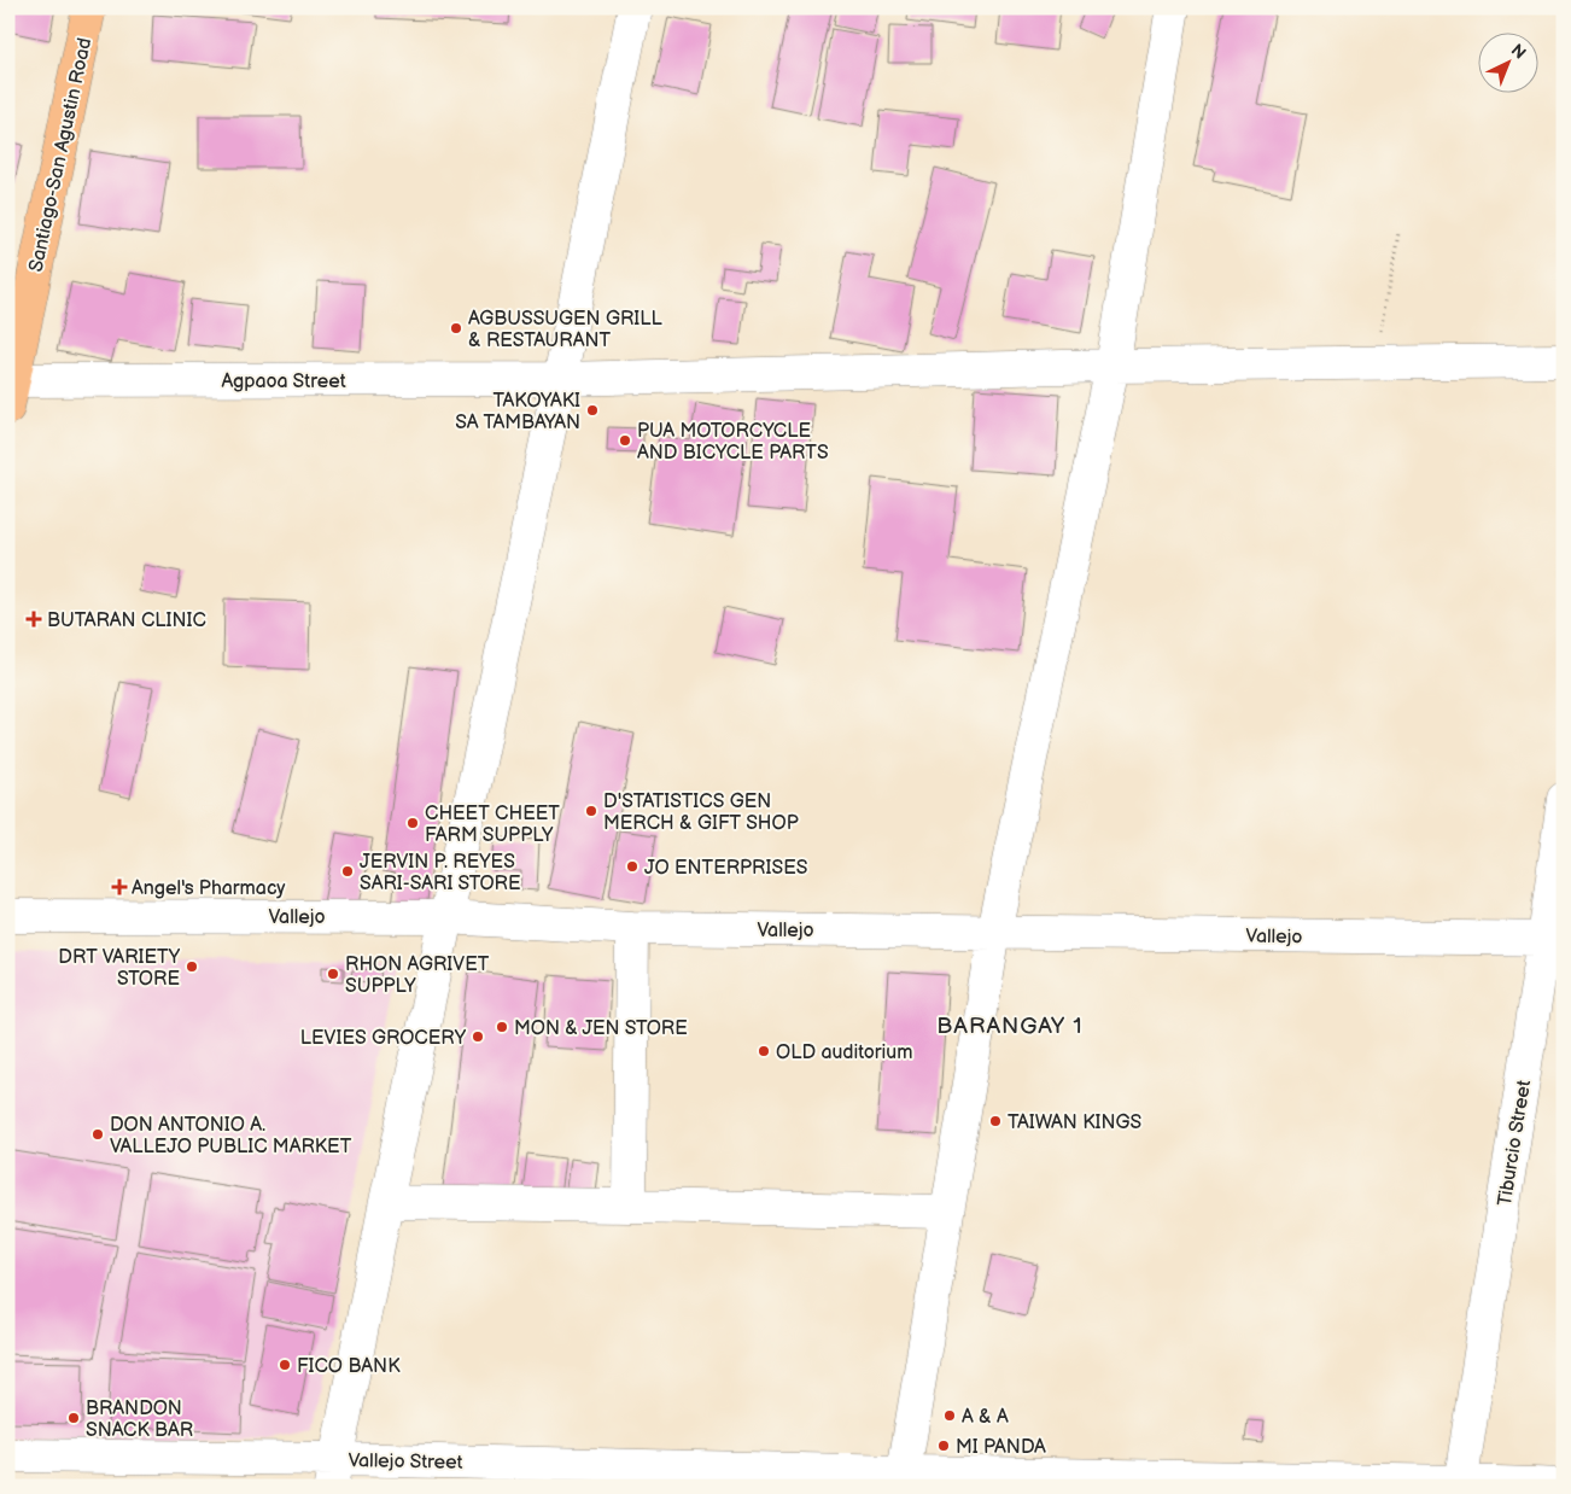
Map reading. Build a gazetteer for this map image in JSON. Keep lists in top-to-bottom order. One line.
{"streets":{"main road":["Santiago-San Agustin Road"],"street":["Agpaoa Street","Vallejo","Tiburcio Street","Vallejo Street"]},"crossings":[["Santiago-San Agustin Road","Agpaoa Street"],["Vallejo","Tiburcio Street"],["Tiburcio Street","Vallejo Street"]],"districts":["BARANGAY 1"],"places":{"other":["AGBUSSUGEN GRILL & RESTAURANT","TAKOYAKI SA TAMBAYAN","PUA MOTORCYCLE AND BICYCLE PARTS","D'STATISTICS GEN MERCH & GIFT SHOP","CHEET CHEET FARM SUPPLY","JO ENTERPRISES","JERVIN P. REYES SARI-SARI STORE","DRT VARIETY STORE","RHON AGRIVET SUPPLY","MON & JEN STORE","LEVIES GROCERY","OLD auditorium","TAIWAN KINGS","DON ANTONIO A. VALLEJO PUBLIC MARKET","FICO BANK","A & A","BRANDON SNACK BAR","MI PANDA"],"health":["BUTARAN CLINIC","Angel's Pharmacy"]},"north":"top right"}
